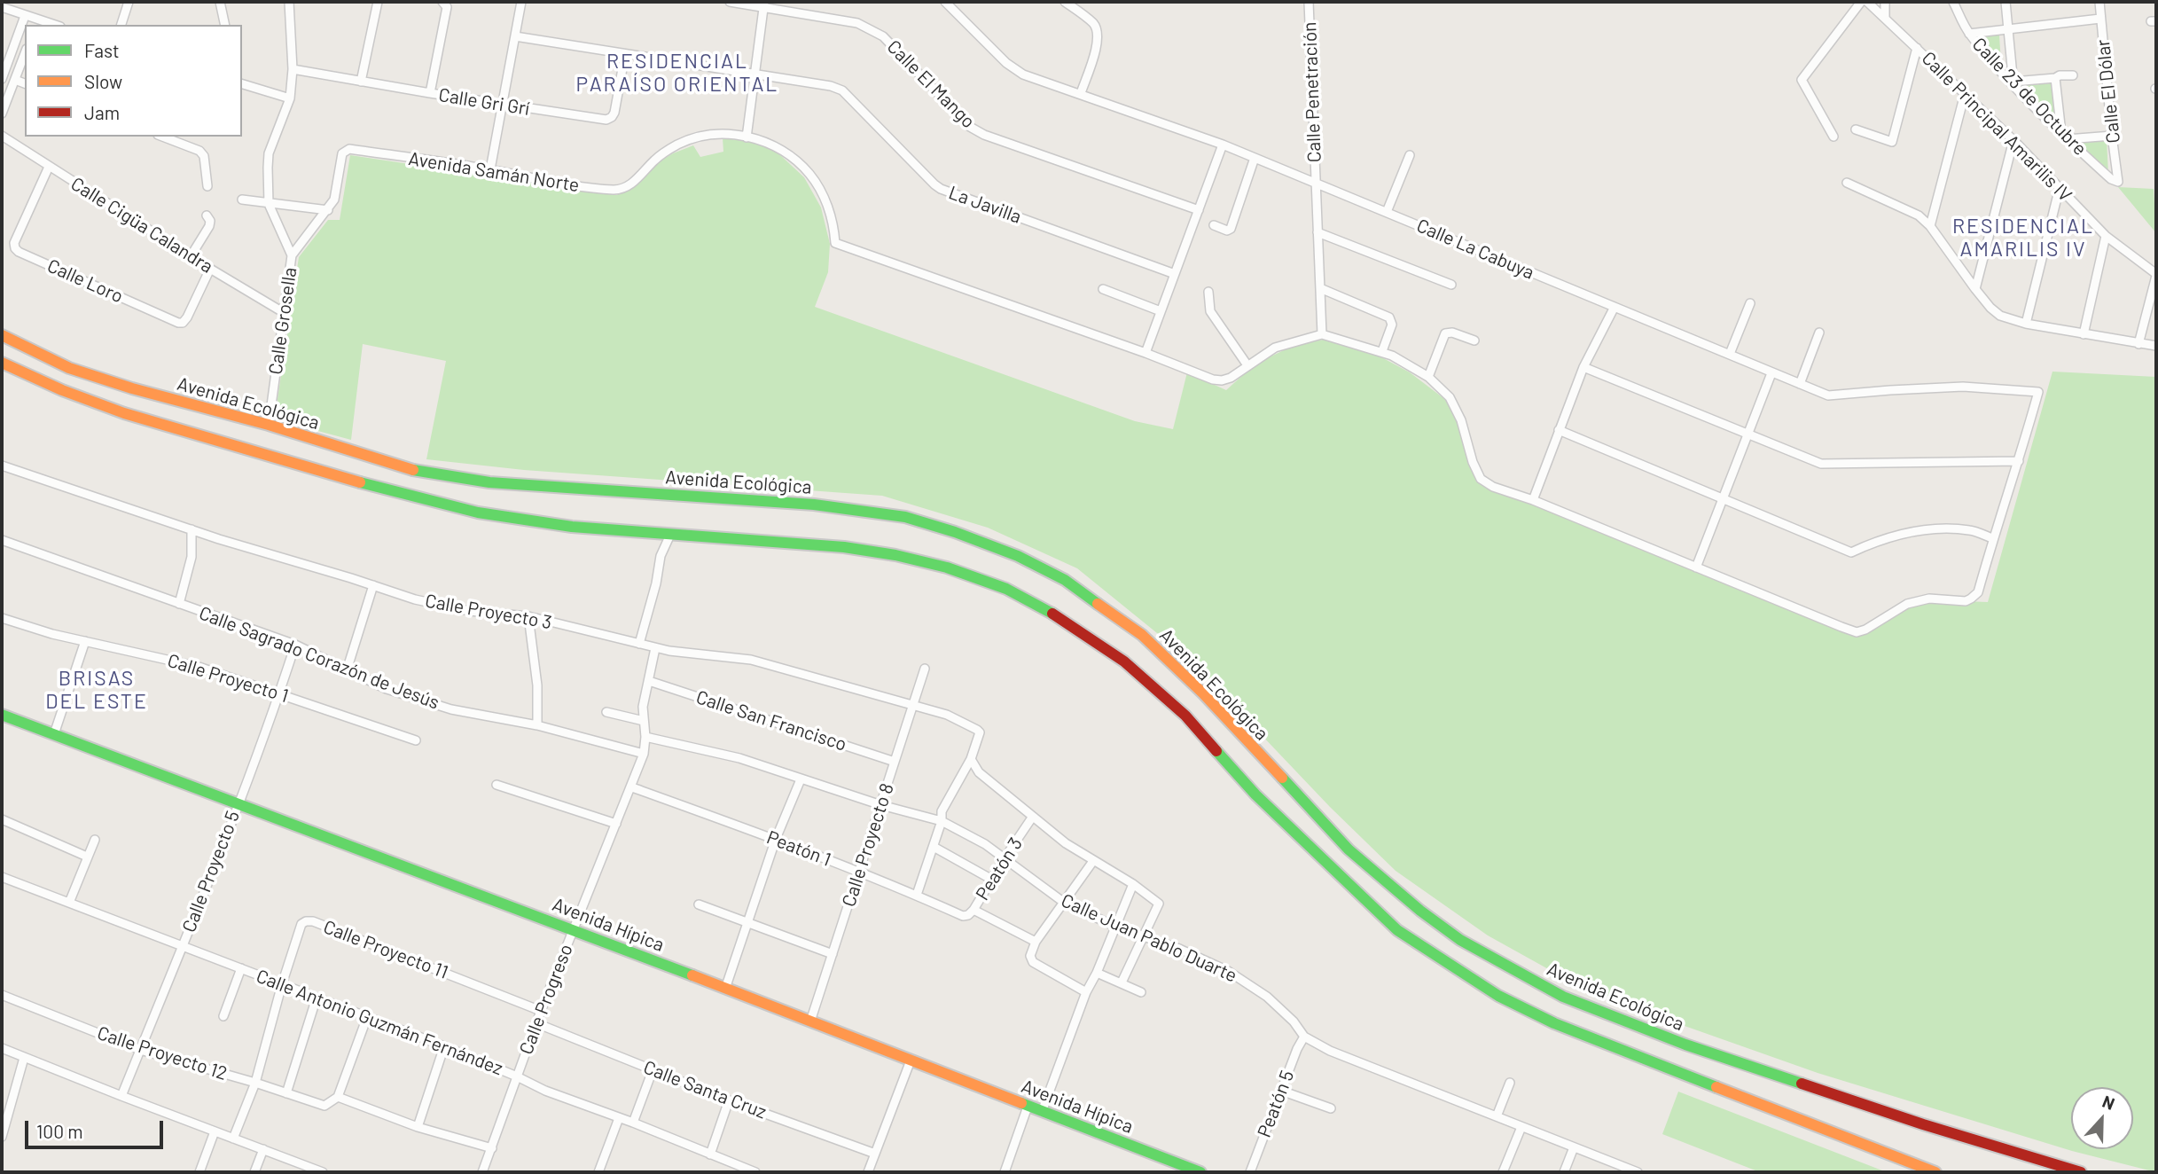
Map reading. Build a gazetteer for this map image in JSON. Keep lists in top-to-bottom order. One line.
{"streets":{"main road":["Avenida Ecológica","Avenida Hípica"],"street":["Calle El Mango","Calle El Dólar","Calle Penetración","Calle 23 de Octubre","Calle Gri Grí","Calle Principal Amarilis IV","Avenida Samán Norte","La Javilla","Calle Cigüa Calandra","Calle La Cabuya","Calle Loro","Calle Grosella","Calle Proyecto 3","Calle Sagrado Corazón de Jesús","Calle Proyecto 1","Calle San Francisco","Calle Proyecto 8","Peatón 1","Peatón 3","Calle Proyecto 5","Calle Juan Pablo Duarte","Calle Proyecto 11","Calle Progreso","Calle Antonio Guzmán Fernández","Calle Proyecto 12","Calle Santa Cruz","Peatón 5"]},"crossings":[["Calle El Dólar","Calle 23 de Octubre"],["Calle Penetración","Calle La Cabuya"],["Calle Gri Grí","La Javilla"],["Calle Gri Grí","Calle Grosella"],["Avenida Samán Norte","Calle Grosella"],["Calle Cigüa Calandra","Calle Loro"],["Calle Cigüa Calandra","Calle Grosella"],["Calle Grosella","Avenida Ecológica"],["Calle Proyecto 3","Calle Proyecto 8"],["Calle Proyecto 3","Calle Progreso"],["Calle Sagrado Corazón de Jesús","Calle Proyecto 5"],["Calle Sagrado Corazón de Jesús","Calle Progreso"],["Calle Proyecto 1","Calle Proyecto 5"],["Calle San Francisco","Calle Proyecto 8"],["Calle San Francisco","Calle Progreso"],["Calle Proyecto 8","Peatón 1"],["Calle Proyecto 8","Avenida Hípica"],["Calle Proyecto 8","Calle Juan Pablo Duarte"],["Peatón 1","Peatón 3"],["Peatón 1","Calle Progreso"],["Peatón 3","Calle Juan Pablo Duarte"],["Calle Proyecto 5","Avenida Hípica"],["Calle Proyecto 5","Calle Antonio Guzmán Fernández"],["Calle Proyecto 5","Calle Proyecto 12"],["Avenida Hípica","Calle Progreso"],["Calle Juan Pablo Duarte","Calle Progreso"],["Calle Juan Pablo Duarte","Peatón 5"],["Calle Proyecto 11","Calle Progreso"],["Calle Proyecto 11","Calle Antonio Guzmán Fernández"],["Calle Proyecto 11","Calle Proyecto 12"],["Calle Progreso","Calle Antonio Guzmán Fernández"],["Calle Progreso","Calle Santa Cruz"]],"districts":["RESIDENCIAL PARAÍSO ORIENTAL","RESIDENCIAL AMARILIS IV","BRISAS DEL ESTE"],"legend":["Fast","Slow","Jam"],"scale_bar":"100 m","north":"top"}
